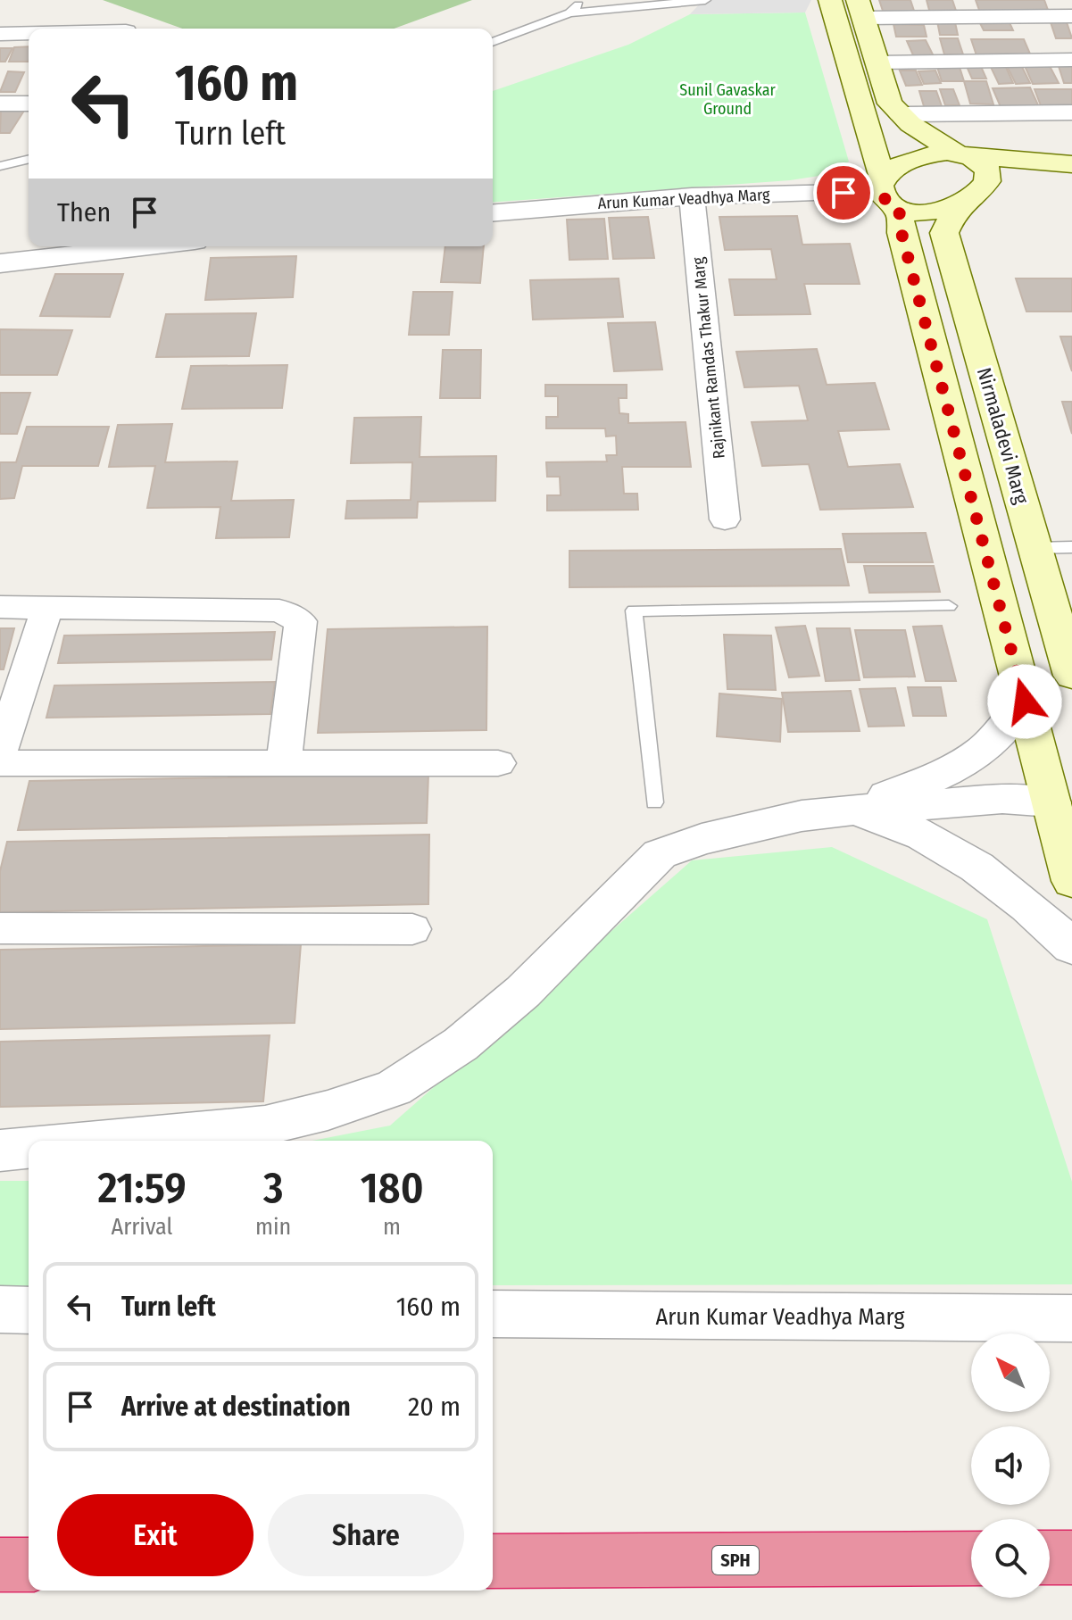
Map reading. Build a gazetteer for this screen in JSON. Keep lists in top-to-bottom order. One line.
{"streets":{"highway":["SPH"],"main road":["Nirmaladevi Marg"],"street":["Arun Kumar Veadhya Marg","Rajnikant Ramdas Thakur Marg"]},"crossings":[["Arun Kumar Veadhya Marg","Rajnikant Ramdas Thakur Marg"]],"parks":["Sunil Gavaskar Ground"],"north":"top left","page":{"turn":["160 m","Turn left"],"then":"Then","eta":["21:59","Arrival","3","min","180","m"],"list":[{"name":"Turn left","value":"160 m"},{"name":"Arrive at destination","value":"20 m"}],"buttons":["Exit","Share"]}}
